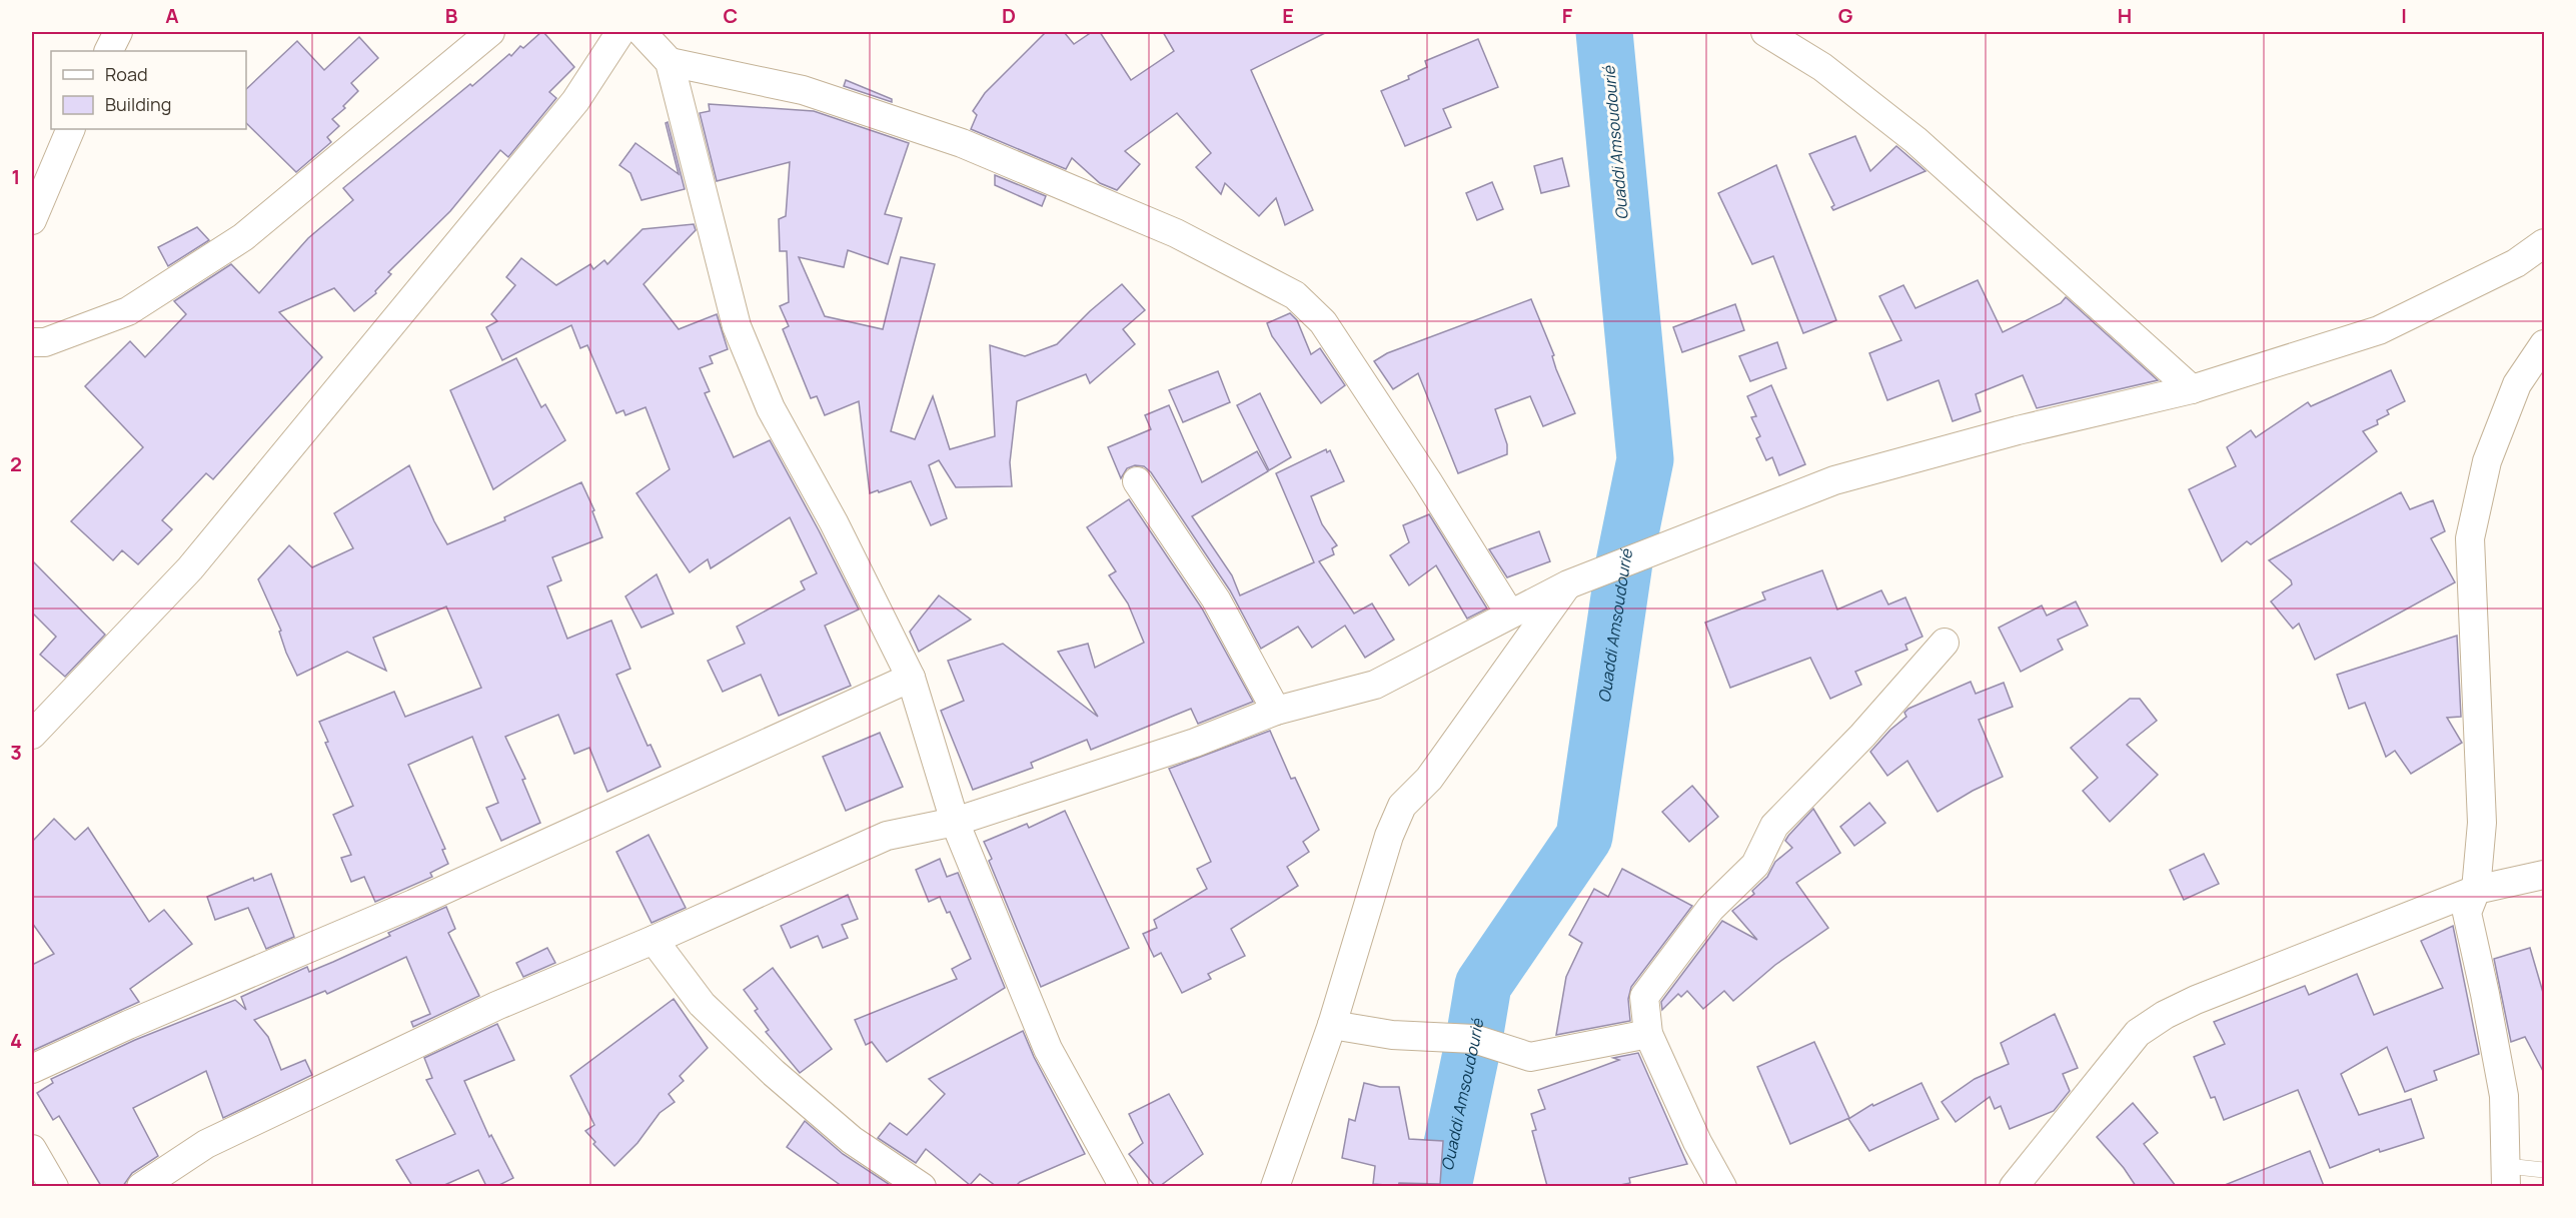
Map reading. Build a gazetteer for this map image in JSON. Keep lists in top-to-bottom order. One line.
{"water":["Ouaddi Amsoudourié"],"legend":["Road","Building"],"grid":{"columns":["A","B","C","D","E","F","G","H","I"],"rows":["1","2","3","4"]}}
